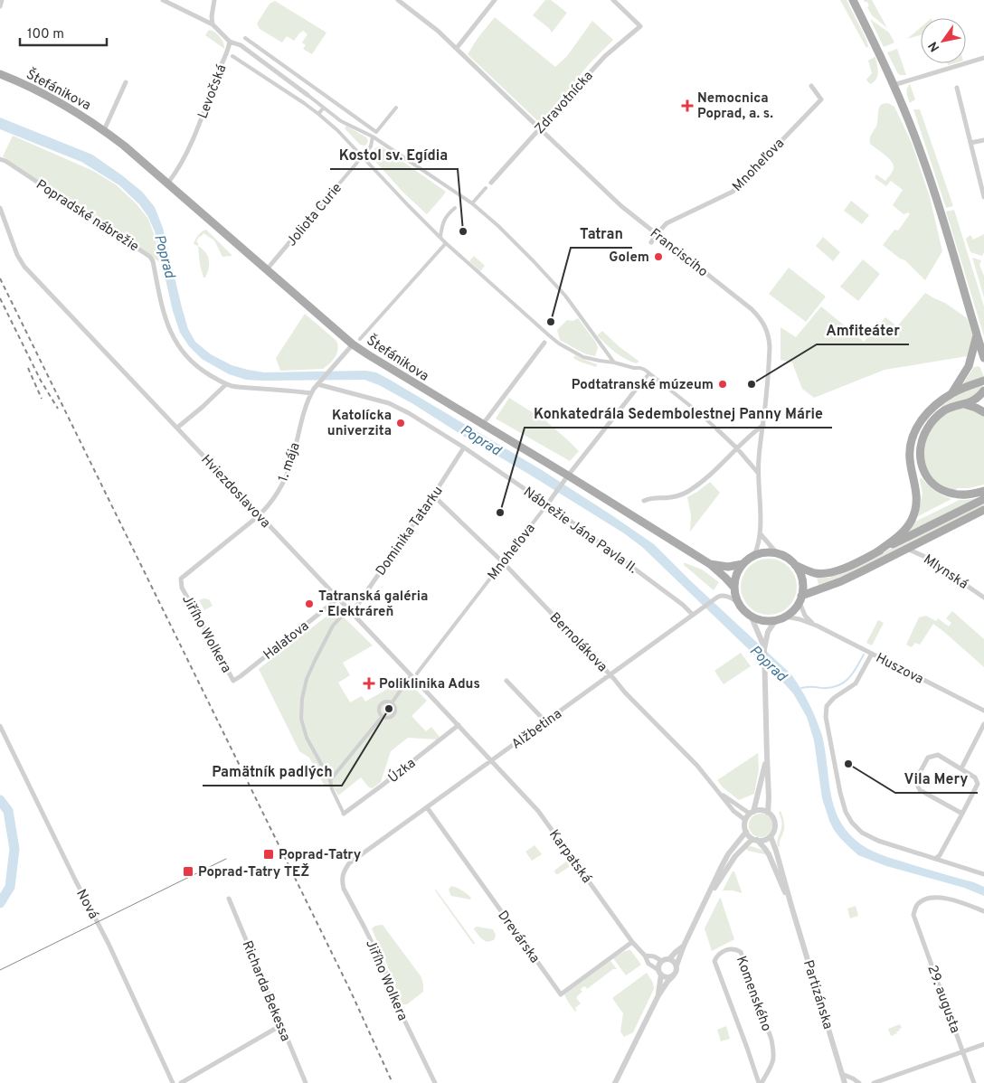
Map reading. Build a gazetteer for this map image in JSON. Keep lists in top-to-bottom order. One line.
{"streets":{"main road":["Štefánikova"],"street":["Levočská","Zdravotnícka","Mnoheľova","Joliota Curie","Popradské nábrežie","Francisciho","1. mája","Hviezdoslavova","Nábrežie Jána Pavla II.","Dominika Tatarku","Mlynská","Jiřího Wolkera","Halatova","Bernolákova","Huszova","Alžbetina","Úzka","Karpatská","Nová","Drevárska","Richarda Bekessa","Komenského","Partizánska","29. augusta"]},"crossings":[["Štefánikova","Levočská"],["Štefánikova","Mnoheľova"],["Štefánikova","Joliota Curie"],["Štefánikova","Francisciho"],["Štefánikova","1. mája"],["Štefánikova","Huszova"],["Štefánikova","Alžbetina"],["Mnoheľova","Francisciho"],["Mnoheľova","Nábrežie Jána Pavla II."],["Mnoheľova","Bernolákova"],["Popradské nábrežie","1. mája"],["Francisciho","Huszova"],["Francisciho","Alžbetina"],["1. mája","Hviezdoslavova"],["1. mája","Nábrežie Jána Pavla II."],["1. mája","Jiřího Wolkera"],["Hviezdoslavova","Dominika Tatarku"],["Hviezdoslavova","Halatova"],["Hviezdoslavova","Alžbetina"],["Hviezdoslavova","Úzka"],["Hviezdoslavova","Karpatská"],["Nábrežie Jána Pavla II.","Dominika Tatarku"],["Nábrežie Jána Pavla II.","Alžbetina"],["Dominika Tatarku","Bernolákova"],["Jiřího Wolkera","Halatova"],["Jiřího Wolkera","Alžbetina"],["Bernolákova","Alžbetina"],["Bernolákova","Partizánska"],["Huszova","Alžbetina"],["Alžbetina","Karpatská"],["Alžbetina","Drevárska"],["Karpatská","Drevárska"]],"water":["Poprad"],"places":{"health":["Nemocnica Poprad, a. s.","Poliklinika Adus"],"other":["Kostol sv. Egídia","Golem","Tatran","Podtatranské múzeum","Amfiteáter","Katolícka univerzita","Konkatedrála Sedembolestnej Panny Márie","Tatranská galéria - Elektráreň","Pamätník padlých","Vila Mery"],"transit":["Poprad-Tatry","Poprad-Tatry TEŽ"]},"scale_bar":"100 m","north":"bottom left"}
